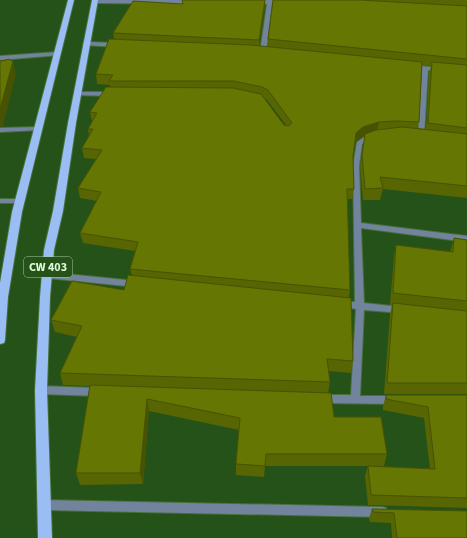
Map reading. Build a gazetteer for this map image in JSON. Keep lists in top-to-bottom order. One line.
{"streets":{"main road":["CW 403"]}}
